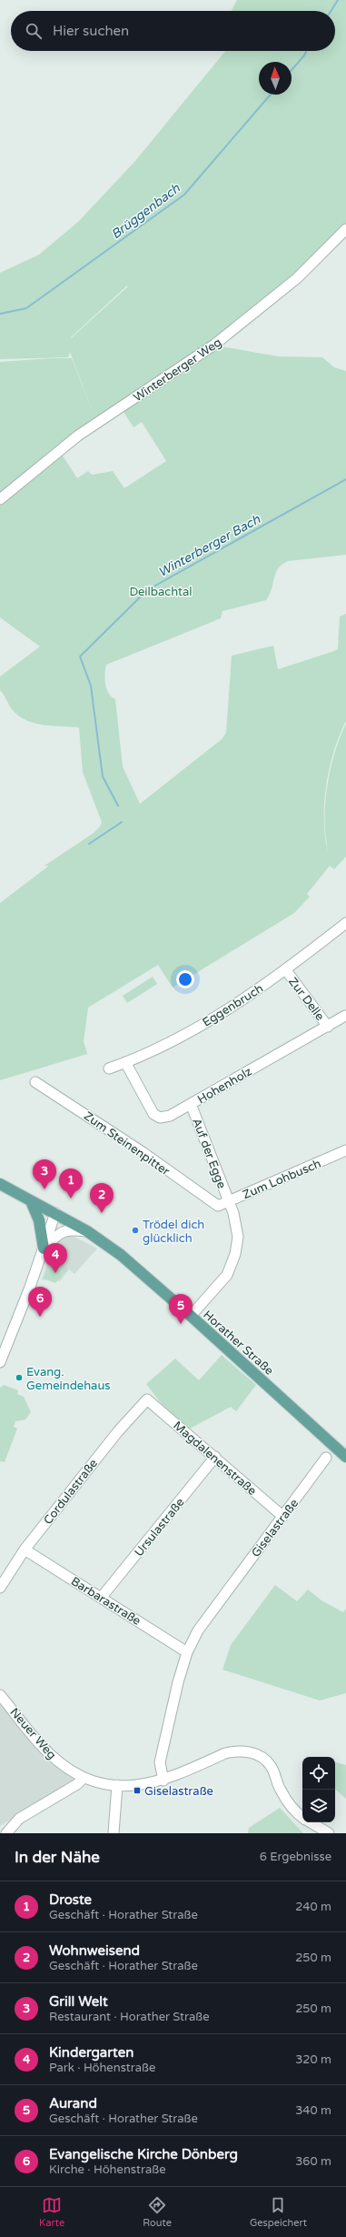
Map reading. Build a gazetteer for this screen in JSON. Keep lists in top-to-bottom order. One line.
{"streets":{"main road":["Horather Straße"],"street":["Winterberger Weg","Zur Delle","Eggenbruch","Hohenholz","Zum Steinenpitter","Auf der Egge","Zum Lohbusch","Magdalenenstraße","Cordulastraße","Ursulastraße","Giselastraße","Barbarastraße","Neuer Weg"]},"crossings":[["Zur Delle","Eggenbruch"],["Zur Delle","Hohenholz"],["Eggenbruch","Hohenholz"],["Hohenholz","Auf der Egge"],["Zum Steinenpitter","Zum Lohbusch"],["Auf der Egge","Zum Lohbusch"],["Auf der Egge","Horather Straße"],["Magdalenenstraße","Cordulastraße"],["Magdalenenstraße","Ursulastraße"],["Magdalenenstraße","Giselastraße"],["Cordulastraße","Barbarastraße"],["Ursulastraße","Barbarastraße"],["Giselastraße","Barbarastraße"],["Giselastraße","Neuer Weg"]],"water":["Brüggenbach","Winterberger Bach"],"parks":["Deilbachtal"],"places":{"other":["Trödel dich glücklich","Evang. Gemeindehaus"],"transit":["Giselastraße"]},"north":"top","page":{"search":"Hier suchen","pins":["3","1","2","4","6","5"],"heading":["In der Nähe","6 Ergebnisse"],"list":[{"mark":"1","name":"Droste","note":"Geschäft · Horather Straße","value":"240 m"},{"mark":"2","name":"Wohnweisend","note":"Geschäft · Horather Straße","value":"250 m"},{"mark":"3","name":"Grill Welt","note":"Restaurant · Horather Straße","value":"250 m"},{"mark":"4","name":"Kindergarten","note":"Park · Höhenstraße","value":"320 m"},{"mark":"5","name":"Aurand","note":"Geschäft · Horather Straße","value":"340 m"},{"mark":"6","name":"Evangelische Kirche Dönberg","note":"Kirche · Höhenstraße","value":"360 m"}],"nav":["Karte","Route","Gespeichert"]}}
